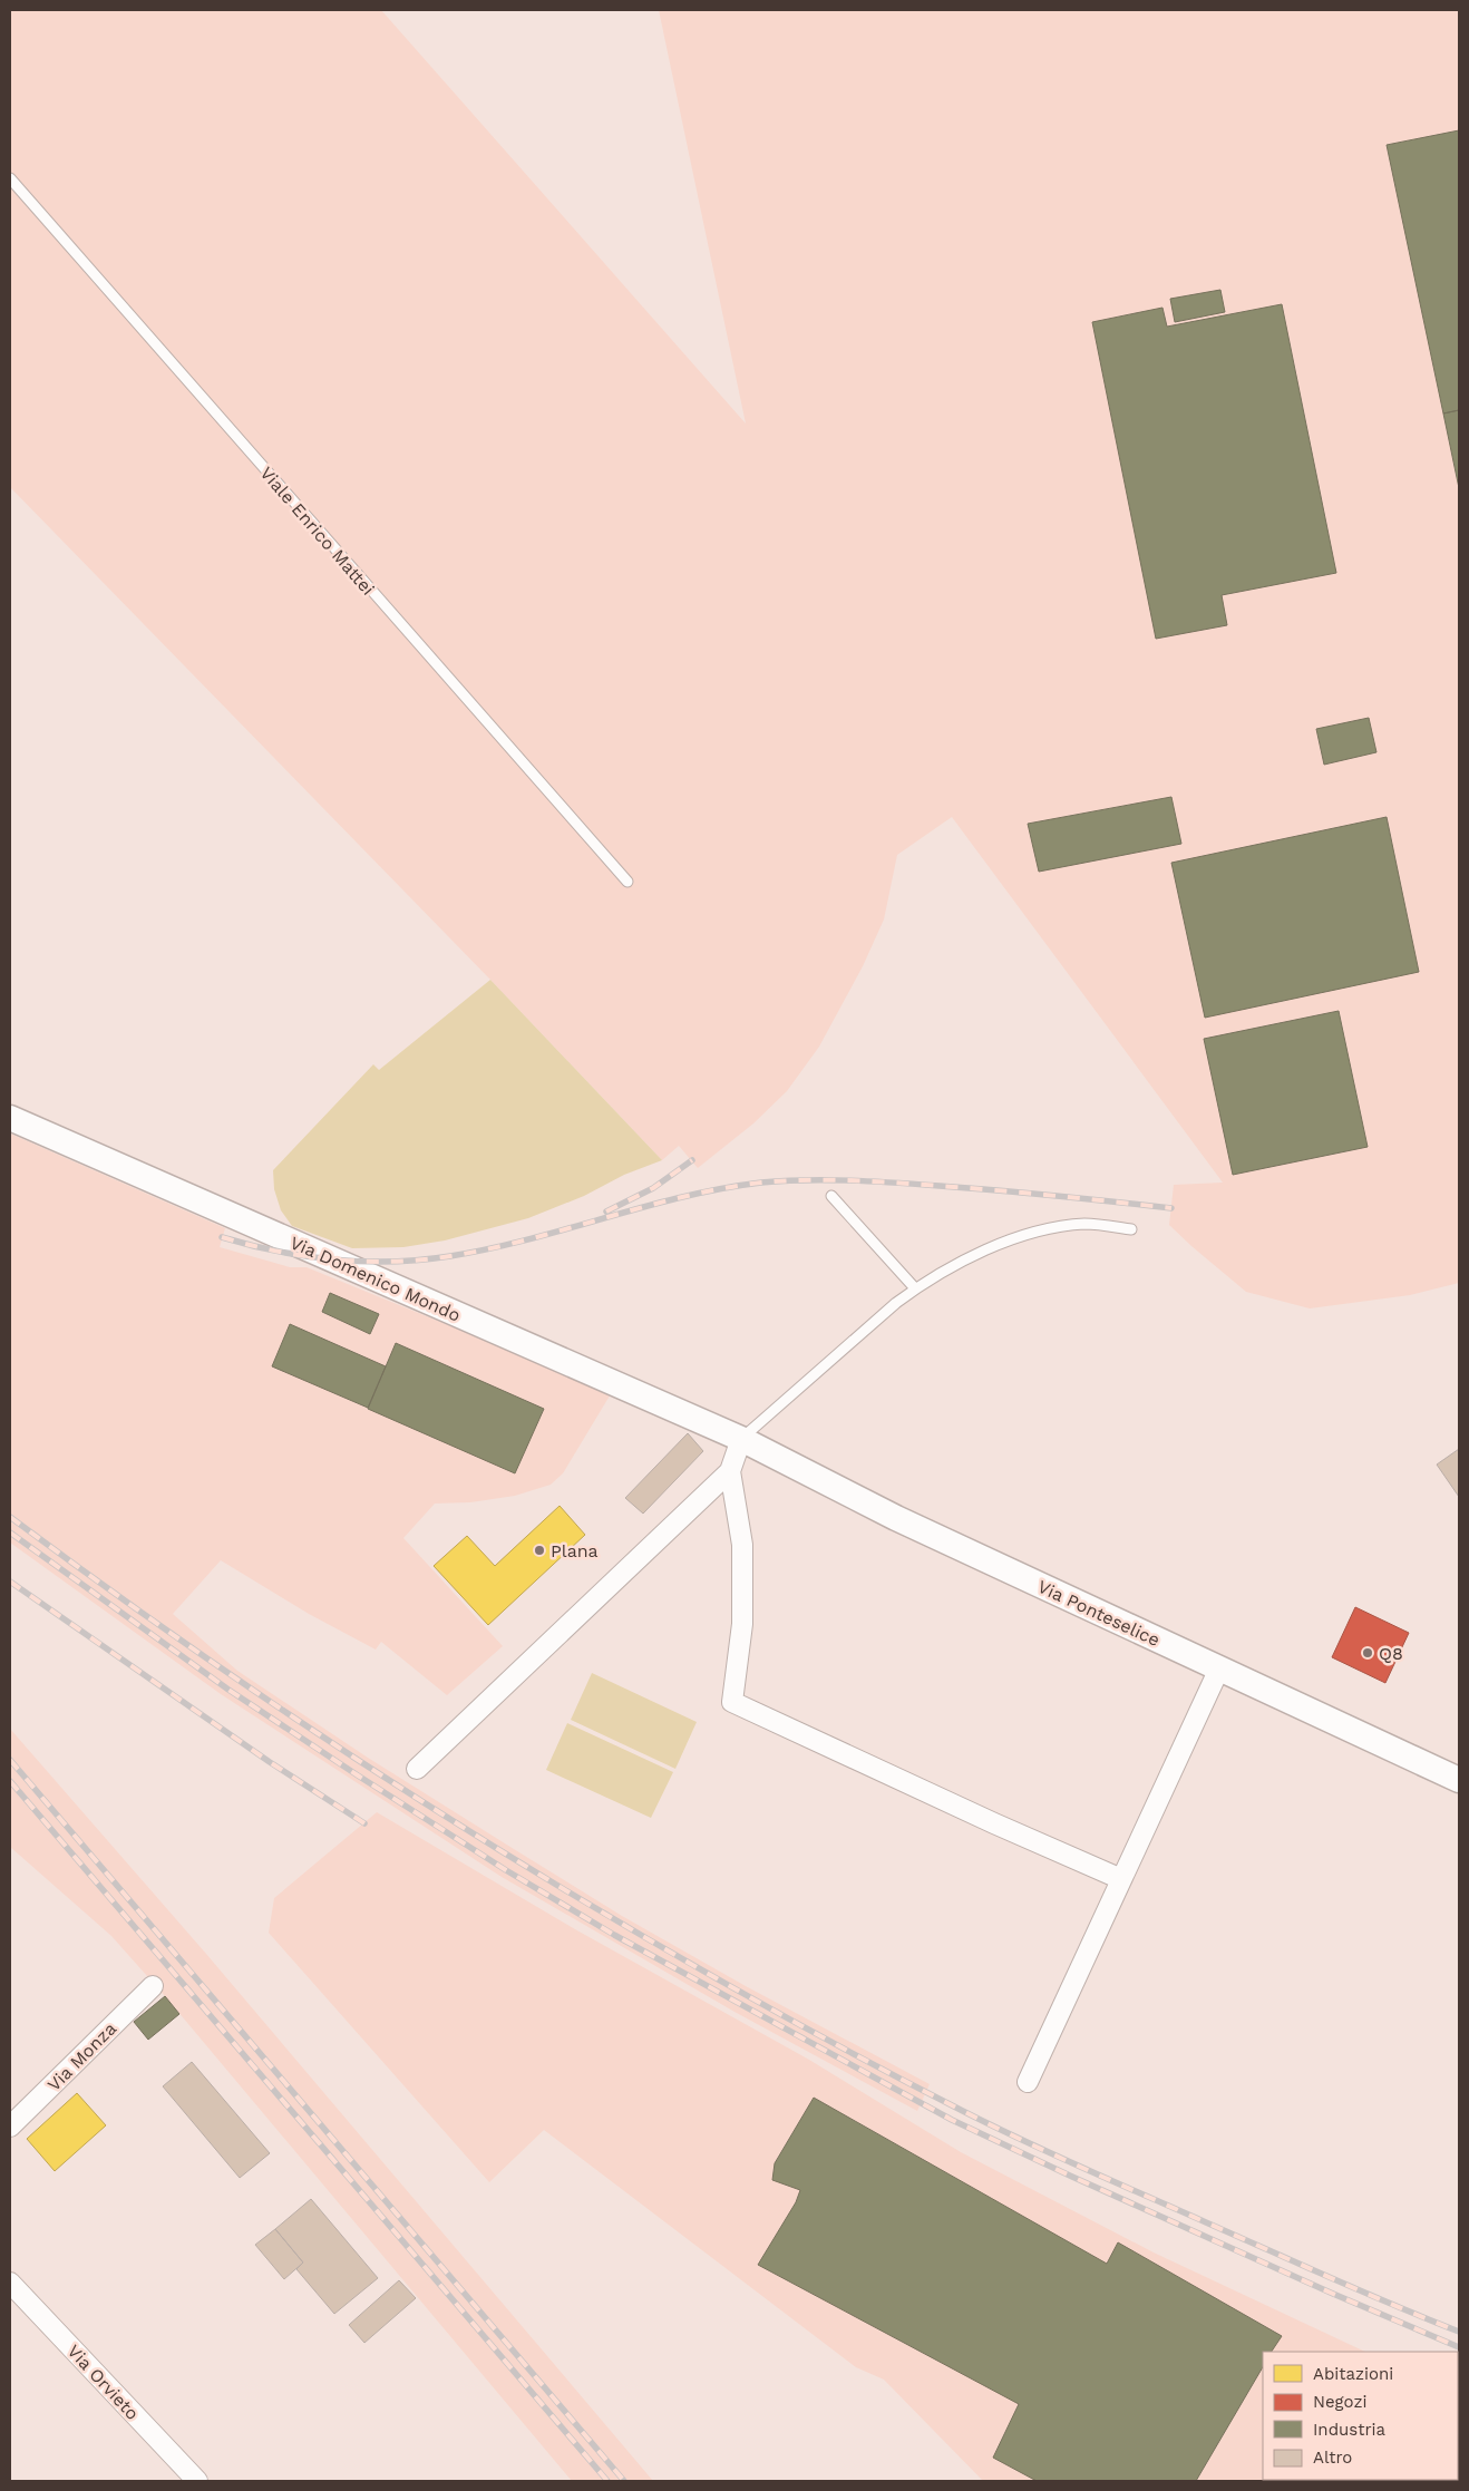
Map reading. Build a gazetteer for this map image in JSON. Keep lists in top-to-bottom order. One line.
{"streets":{"street":["Via Domenico Mondo","Via Ponteselice","Via Monza","Via Orvieto"],"lane":["Viale Enrico Mattei"]},"crossings":[["Via Domenico Mondo","Via Ponteselice"]],"places":["Plana","Q8"],"legend":["Abitazioni","Negozi","Industria","Altro"]}
